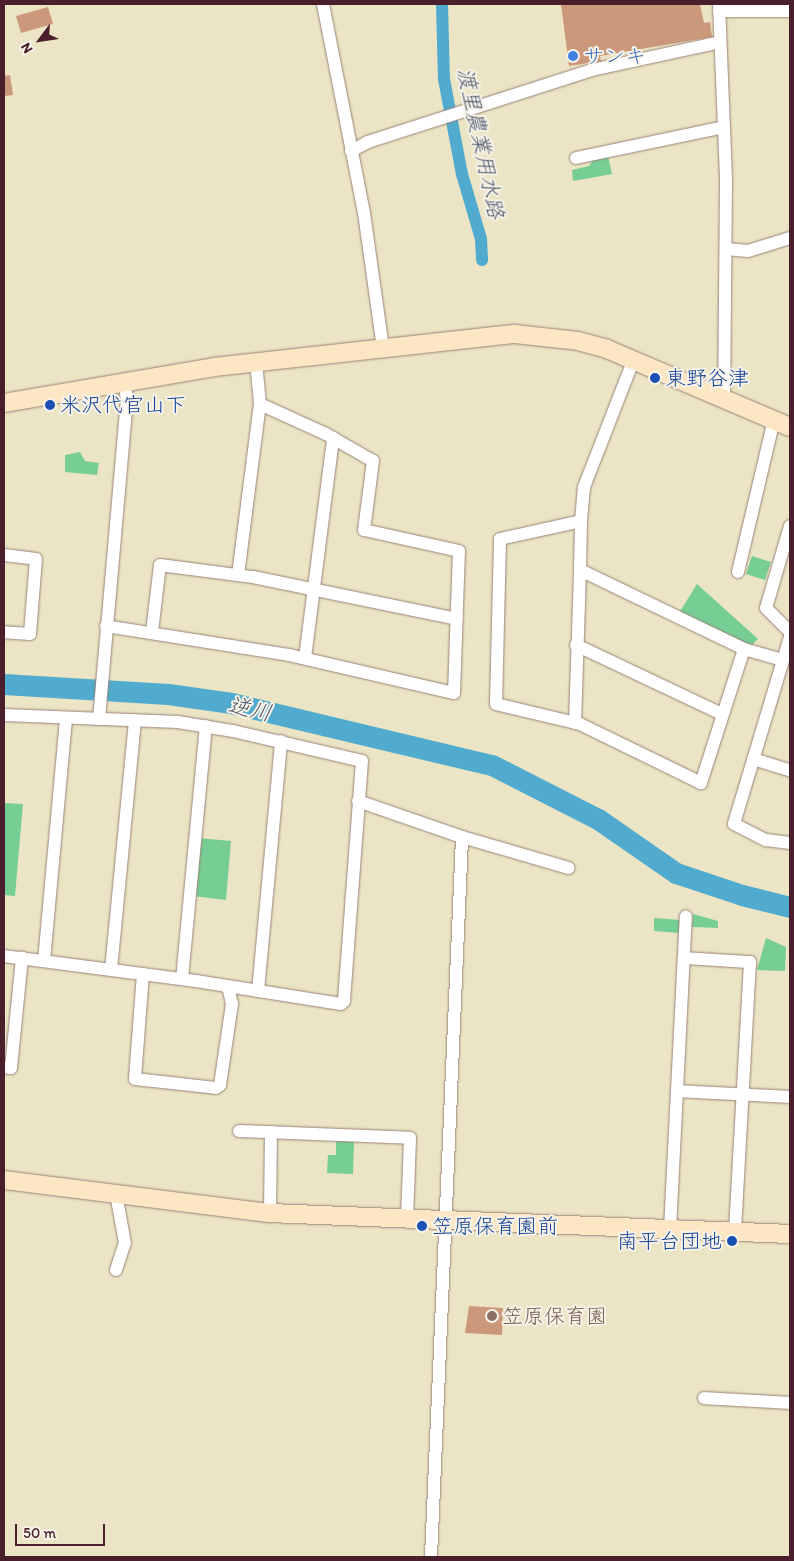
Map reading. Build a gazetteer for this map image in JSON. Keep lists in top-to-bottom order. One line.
{"water":["渡里農業用水路","逆川"],"places":["サンキ","東野谷津","米沢代官山下","笠原保育園前","南平台団地","笠原保育園"],"scale_bar":"50 m","north":"bottom left"}
